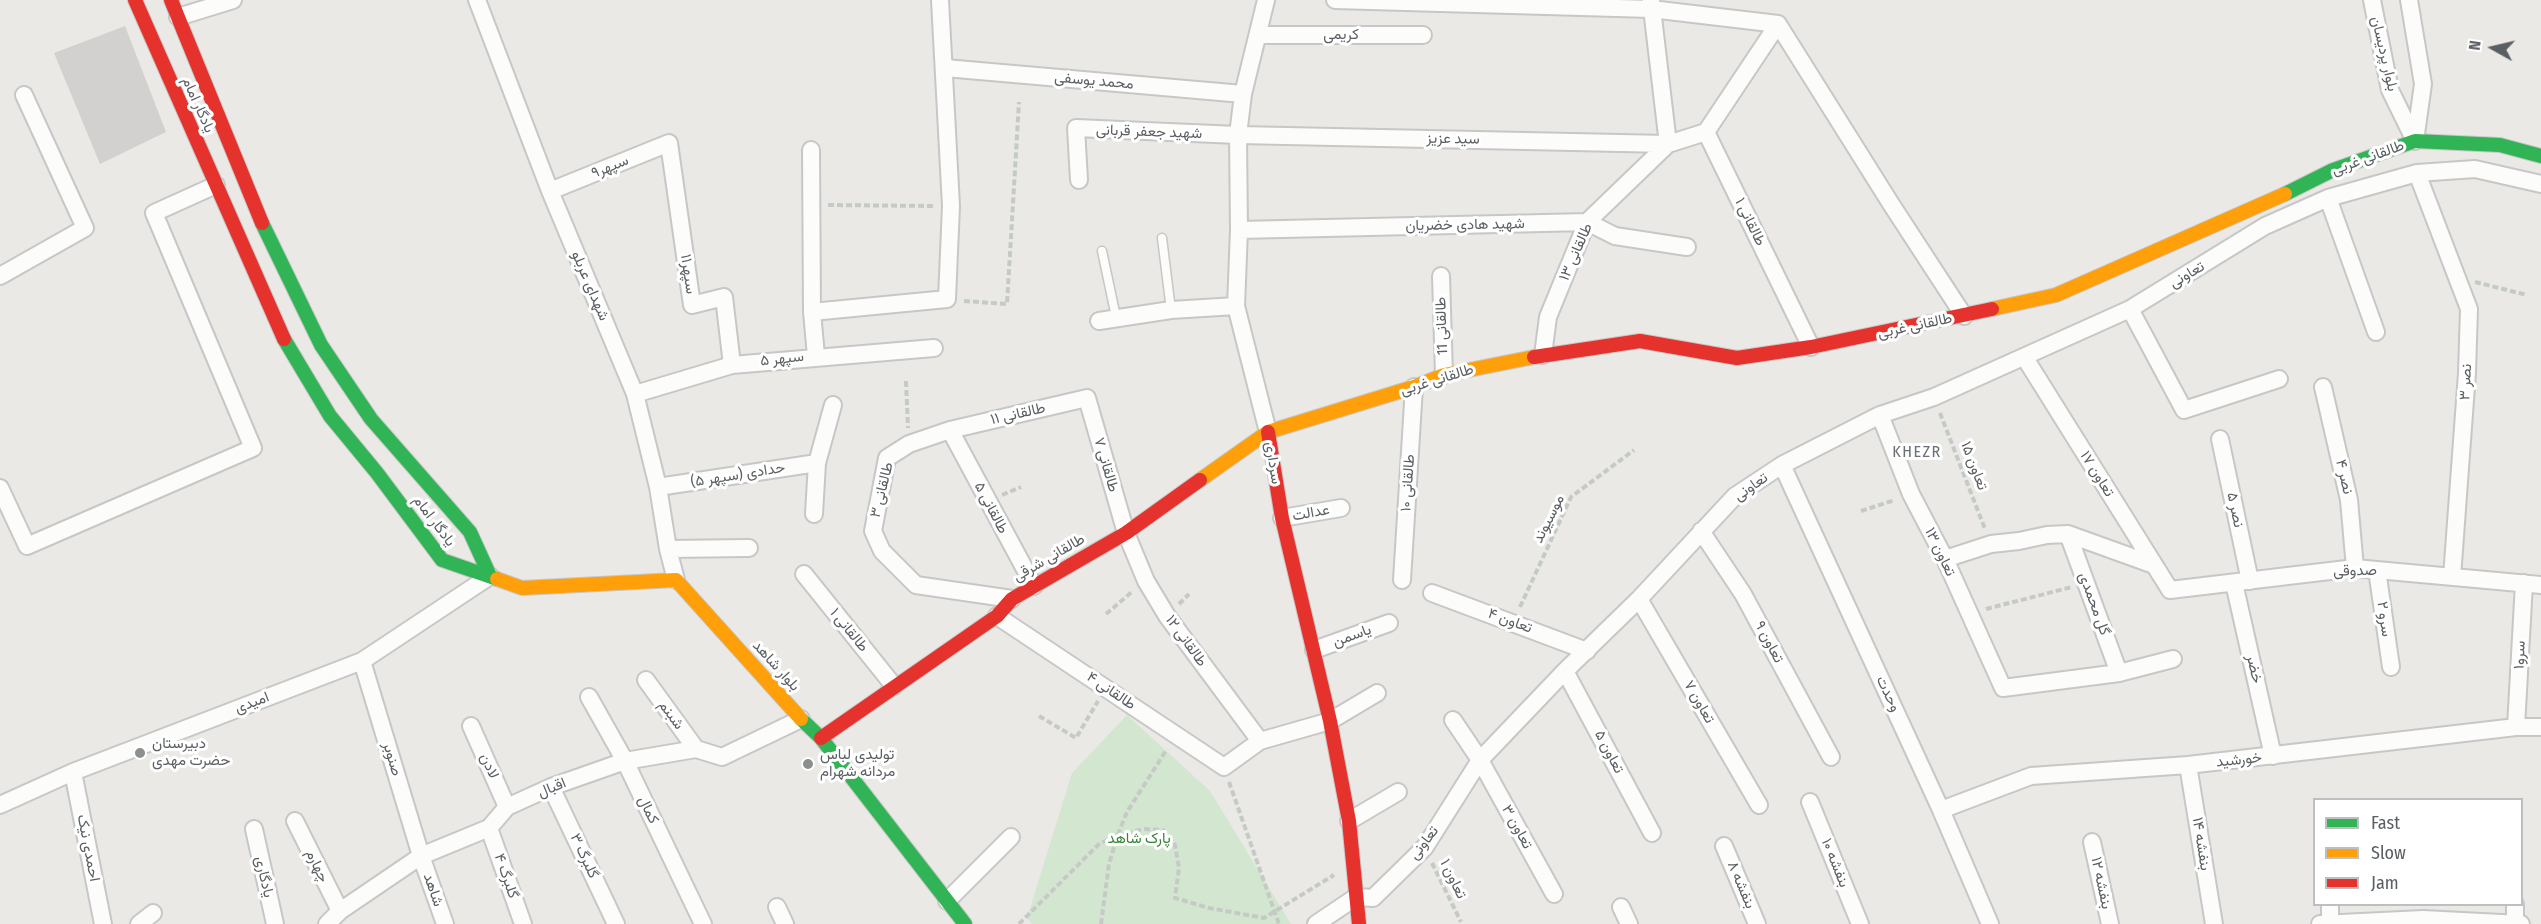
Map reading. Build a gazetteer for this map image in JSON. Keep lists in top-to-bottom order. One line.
{"streets":{"main road":["یادگار امام","طالقانی غربی","سرداری","طالقانی شرقی","بلوار شاهد"],"street":["کریمی","بلوار پردیسان","محمد یوسفی","شهید جعفر قربانی","سید عزیز","سپهر۹","طالقانی ۱","شهید هادی خضریان","طالقانی ۱۳","سپهر۱۱","تعاونی","شهدای عربلو","طالقانی 11","سپهر ۵","نصر ۳","طالقانی ۱۱","طالقانی ۷","تعاون ۱۷","حدادی (سپهر ۵)","نصر ۴","طالقانی ۱۰","طالقانی ۳","طالقانی ۵","نصر ۵","عدالت","تعاون ۱۳","صدوقی","گل محمدی","سرو ۲","تعاون ۴","یاسمن","طالقانی ۱۲","تعاون ۹","سرو۱","خضر","طالقانی ۴","وحدت","تعاون ۷","امیدی","شبنم","تعاون ۵","صنوبر","خورشید","لادن","اقبال","کمال","تعاون ۳","بنفشه ۱۴","احمدی نیک","گلبرگ ۳","بنفشه ۱۰","چهارم","گلبرگ ۴","یادگاری","بنفشه ۱۲","بنفشه ۸","شاهد"],"path":["تعاون ۱۵","موسیوند","تعاون ۱"]},"crossings":[["کریمی","سرداری"],["بلوار پردیسان","طالقانی غربی"],["محمد یوسفی","سرداری"],["یادگار امام","امیدی"],["شهید جعفر قربانی","سید عزیز"],["شهید جعفر قربانی","سرداری"],["سید عزیز","طالقانی ۱۳"],["سید عزیز","سرداری"],["طالقانی غربی","طالقانی ۱"],["طالقانی غربی","طالقانی ۱۳"],["طالقانی غربی","تعاونی"],["طالقانی غربی","طالقانی 11"],["طالقانی غربی","نصر ۳"],["طالقانی غربی","سرداری"],["طالقانی غربی","طالقانی ۱۰"],["طالقانی غربی","طالقانی شرقی"],["سپهر۹","سپهر۱۱"],["سپهر۹","شهدای عربلو"],["طالقانی ۱","طالقانی شرقی"],["شهید هادی خضریان","طالقانی ۱۳"],["شهید هادی خضریان","سرداری"],["سپهر۱۱","سپهر ۵"],["تعاونی","سرداری"],["تعاونی","تعاون ۱۵"],["تعاونی","تعاون ۱۷"],["تعاونی","تعاون ۱۳"],["تعاونی","تعاون ۴"],["تعاونی","تعاون ۹"],["تعاونی","وحدت"],["تعاونی","تعاون ۷"],["تعاونی","تعاون ۵"],["تعاونی","تعاون ۳"],["تعاونی","تعاون ۱"],["شهدای عربلو","سپهر ۵"],["شهدای عربلو","حدادی (سپهر ۵)"],["شهدای عربلو","بلوار شاهد"],["نصر ۳","صدوقی"],["طالقانی ۱۱","طالقانی ۷"],["طالقانی ۱۱","طالقانی ۳"],["طالقانی ۱۱","طالقانی ۵"],["سرداری","عدالت"],["سرداری","طالقانی شرقی"],["سرداری","یاسمن"],["طالقانی ۷","طالقانی شرقی"],["طالقانی ۷","طالقانی ۱۲"],["تعاون ۱۷","صدوقی"],["نصر ۴","صدوقی"],["طالقانی ۳","طالقانی ۵"],["طالقانی ۳","طالقانی شرقی"],["طالقانی ۵","طالقانی شرقی"],["نصر ۵","صدوقی"],["نصر ۵","خضر"],["موسیوند","تعاون ۴"],["تعاون ۱۳","گل محمدی"],["طالقانی شرقی","طالقانی ۱۲"],["طالقانی شرقی","بلوار شاهد"],["طالقانی شرقی","طالقانی ۴"],["صدوقی","سرو ۲"],["صدوقی","سرو۱"],["صدوقی","خضر"],["سرو۱","خورشید"],["بلوار شاهد","اقبال"],["خضر","خورشید"],["وحدت","خورشید"],["امیدی","صنوبر"],["امیدی","احمدی نیک"],["شبنم","اقبال"],["صنوبر","اقبال"],["صنوبر","شاهد"],["خورشید","بنفشه ۱۴"],["لادن","اقبال"],["اقبال","کمال"],["اقبال","گلبرگ ۳"],["اقبال","چهارم"],["اقبال","گلبرگ ۴"],["اقبال","شاهد"]],"districts":["KHEZR"],"parks":["پارک شاهد"],"places":["دبیرستان حضرت مهدی","تولیدی لباس مردانه شهرام"],"legend":["Fast","Slow","Jam"],"north":"left"}
